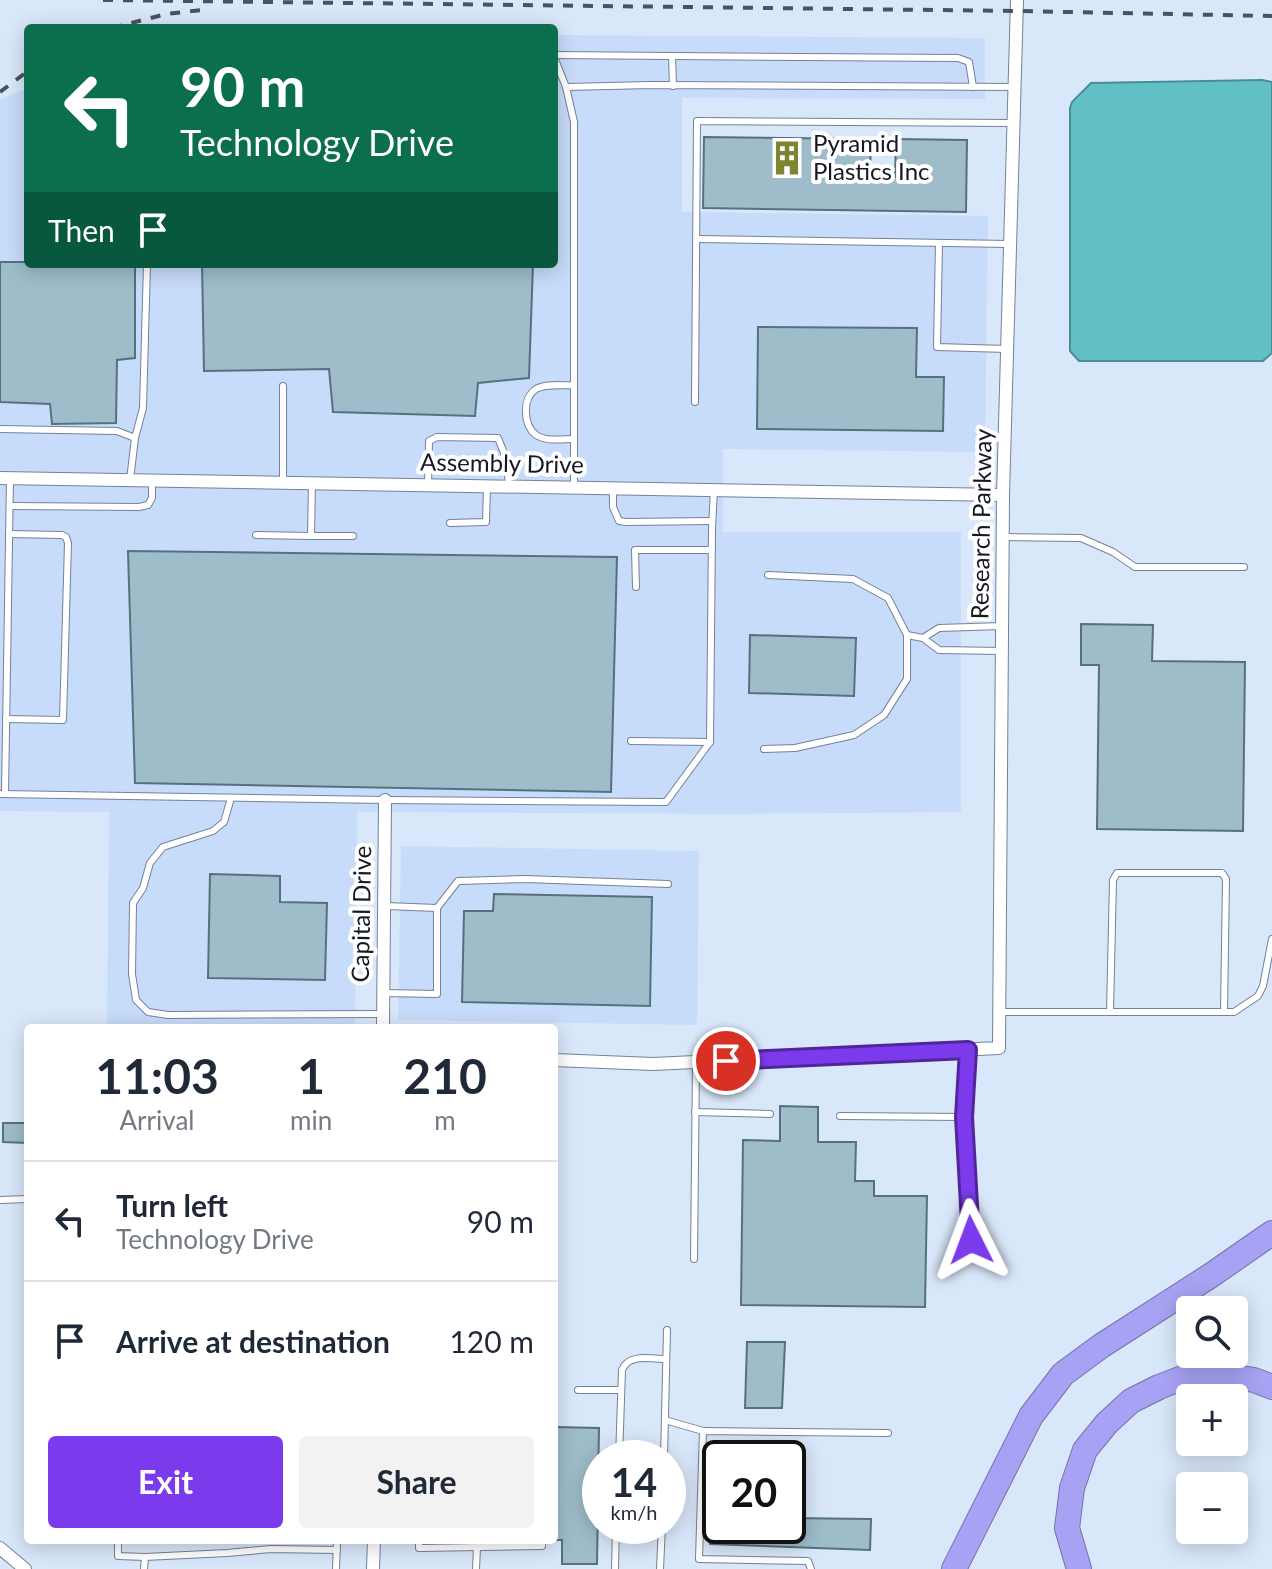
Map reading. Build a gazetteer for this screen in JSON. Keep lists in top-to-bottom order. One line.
{"streets":{"street":["Assembly Drive","Research Parkway","Capital Drive"]},"crossings":[["Assembly Drive","Research Parkway"]],"places":{"building":["Pyramid Plastics Inc"]},"page":{"turn":["90 m","Technology Drive"],"then":"Then","eta":["11:03","Arrival","1","min","210","m"],"list":[{"name":"Turn left","note":"Technology Drive","value":"90 m"},{"name":"Arrive at destination","value":"120 m"}],"map_buttons":["+","−"],"buttons":["Exit","Share"],"speed":"14 km/h","limit":"20"}}
